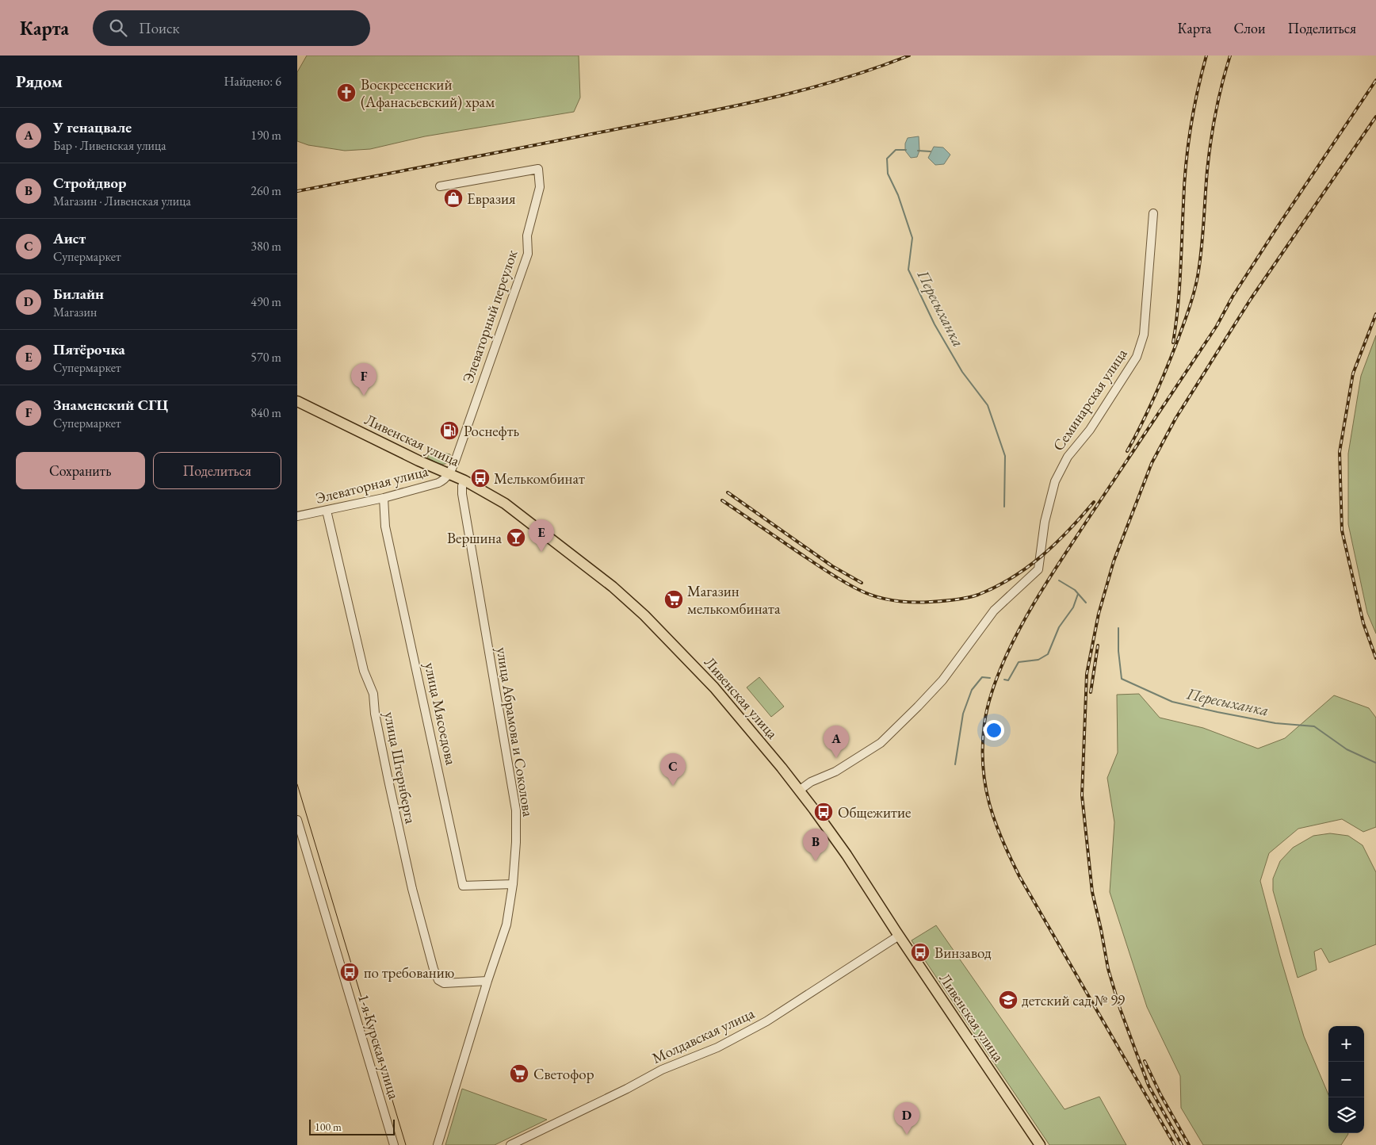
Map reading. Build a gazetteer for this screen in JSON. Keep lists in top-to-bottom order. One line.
{"streets":{"main road":["Ливенская улица"],"street":["Элеваторный переулок","Семинарская улица","Элеваторная улица","улица Мясоедова","улица Абрамова и Соколова","улица Штернберга","Молдавская улица","1-я Курская улица"]},"crossings":[["Элеваторный переулок","Ливенская улица"],["Элеваторный переулок","Элеваторная улица"],["Семинарская улица","Ливенская улица"],["Ливенская улица","Элеваторная улица"],["Ливенская улица","улица Абрамова и Соколова"],["Ливенская улица","Молдавская улица"],["Элеваторная улица","улица Мясоедова"],["Элеваторная улица","улица Штернберга"],["улица Мясоедова","улица Абрамова и Соколова"],["улица Абрамова и Соколова","улица Штернберга"]],"water":["Пересыханка"],"places":{"church":["Воскресенский (Афанасьевский) храм"],"shop":["Евразия"],"fuel station":["Роснефть"],"bus stop":["Мелькомбинат","Общежитие","Винзавод","по требованию"],"bar":["Вершина"],"supermarket":["Магазин мелькомбината","Светофор"],"school or university":["детский сад № 99"]},"scale_bar":"100 m","page":{"header":"Карта","search":"Поиск","nav":["Карта","Слои","Поделиться"],"heading":["Рядом","Найдено: 6"],"list":[{"mark":"A","name":"У генацвале","note":"Бар · Ливенская улица","value":"190 m"},{"mark":"B","name":"Стройдвор","note":"Магазин · Ливенская улица","value":"260 m"},{"mark":"C","name":"Аист","note":"Супермаркет","value":"380 m"},{"mark":"D","name":"Билайн","note":"Магазин","value":"490 m"},{"mark":"E","name":"Пятёрочка","note":"Супермаркет","value":"570 m"},{"mark":"F","name":"Знаменский СГЦ","note":"Супермаркет","value":"840 m"}],"pins":["F","E","A","C","B","D"],"buttons":["Сохранить","Поделиться"],"map_buttons":["+","−"],"scale":"100 m"}}
